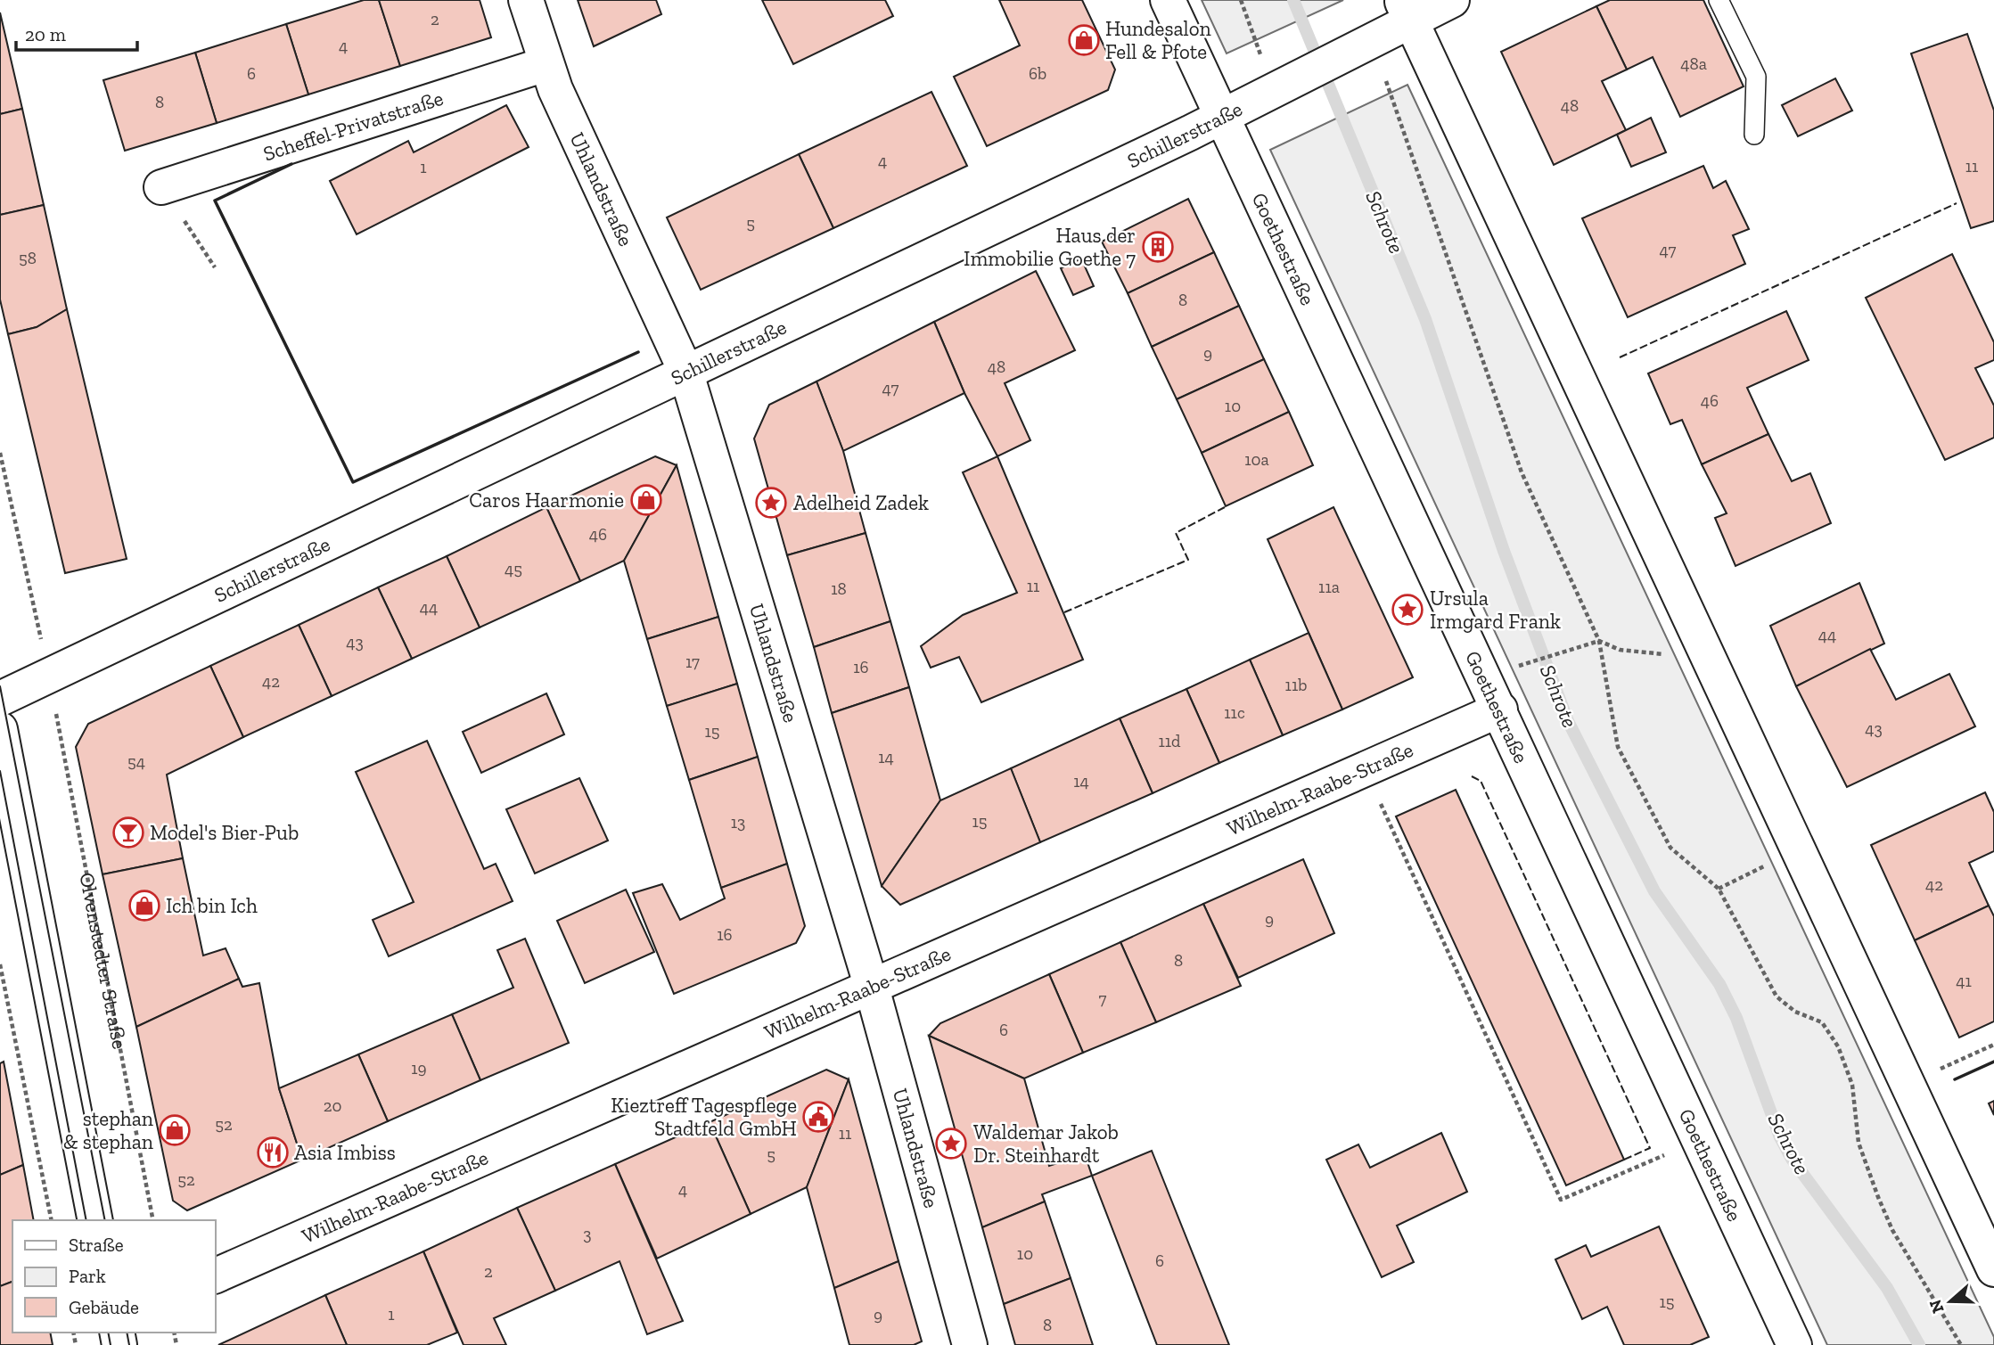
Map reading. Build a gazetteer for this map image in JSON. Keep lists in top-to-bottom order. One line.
{"streets":{"street":["Scheffel-Privatstraße","Schillerstraße","Uhlandstraße","Goethestraße","Wilhelm-Raabe-Straße"],"path":["Olvenstedter Straße"]},"crossings":[["Scheffel-Privatstraße","Uhlandstraße"],["Schillerstraße","Uhlandstraße"],["Schillerstraße","Goethestraße"],["Uhlandstraße","Wilhelm-Raabe-Straße"],["Goethestraße","Wilhelm-Raabe-Straße"]],"water":["Schrote"],"places":{"shop":["Hundesalon Fell & Pfote","Caros Haarmonie","Ich bin Ich","stephan & stephan"],"building":["Haus der Immobilie Goethe 7"],"place":["Adelheid Zadek","Ursula Irmgard Frank","Waldemar Jakob Dr. Steinhardt"],"bar":["Model's Bier-Pub"],"public building":["Kieztreff Tagespflege Stadtfeld GmbH"],"restaurant":["Asia Imbiss"]},"house_numbers":["2","4","48a","6","6b","8","48","4","11","1","5","47","58","8","9","48","47","46","10","10a","46","45","11","11a","18","44","44","43","17","16","42","11b","11c","43","15","11d","14","54","14","15","13","42","9","16","8","41","7","6","19","20","52","11","5","52","4","3","10","6","2","15","1","9","8"],"legend":["Straße","Park","Gebäude"],"scale_bar":"20 m","north":"left"}
